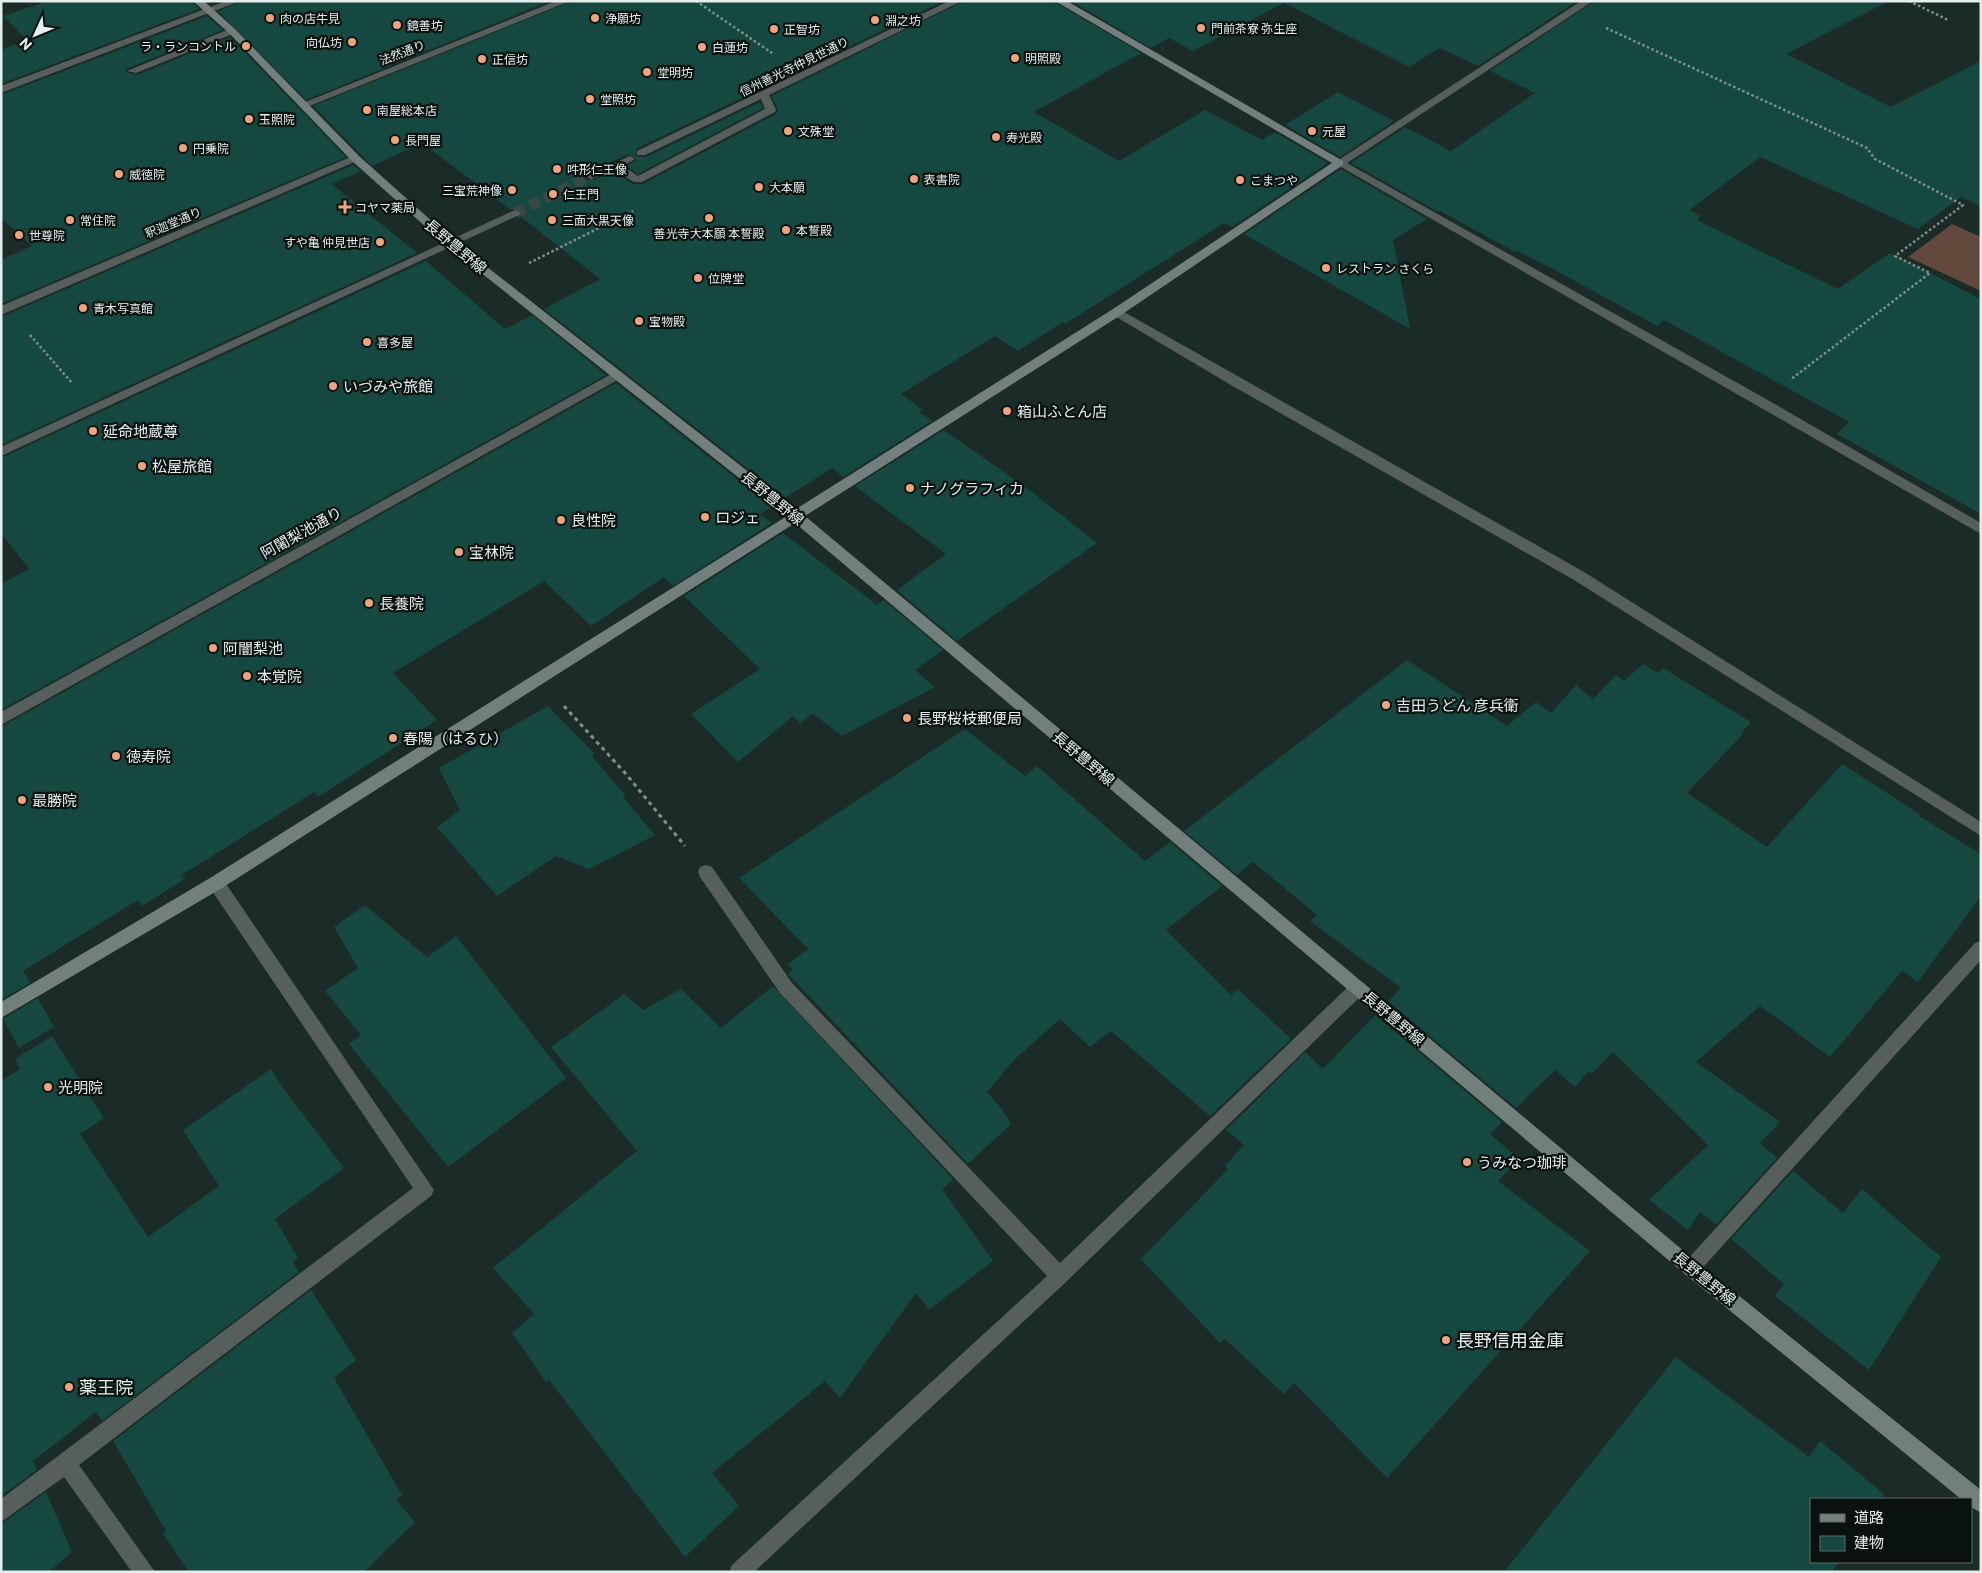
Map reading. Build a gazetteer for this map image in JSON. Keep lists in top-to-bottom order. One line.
{"streets":{"main road":["長野豊野線"],"street":["法然通り","信州善光寺仲見世通り","釈迦堂通り","阿闍梨池通り"]},"crossings":[["法然通り","長野豊野線"],["釈迦堂通り","長野豊野線"],["長野豊野線","阿闍梨池通り"]],"places":{"other":["肉の店牛見","浄願坊","淵之坊","鏡善坊","門前茶寮 弥生座","正智坊","向仏坊","ラ・ランコントル","白蓮坊","明照殿","正信坊","堂明坊","堂照坊","南屋総本店","玉照院","文殊堂","元屋","寿光殿","長門屋","円乗院","吽形仁王像","威徳院","表書院","こまつや","大本願","三宝荒神像","仁王門","善光寺大本願 本誓殿","常住院","三面大黒天像","本誓殿","世尊院","すや亀 仲見世店","レストラン さくら","位牌堂","青木写真館","宝物殿","喜多屋","いづみや旅館","箱山ふとん店","延命地蔵尊","松屋旅館","ナノグラフィカ","ロジェ","良性院","宝林院","長養院","阿闇梨池","本覚院","吉田うどん 彦兵衛","長野桜枝郵便局","春陽（はるひ）","徳寿院","最勝院","光明院","うみなつ珈琲","長野信用金庫","薬王院"],"health":["コヤマ薬局"]},"legend":["道路","建物"],"north":"bottom left"}
